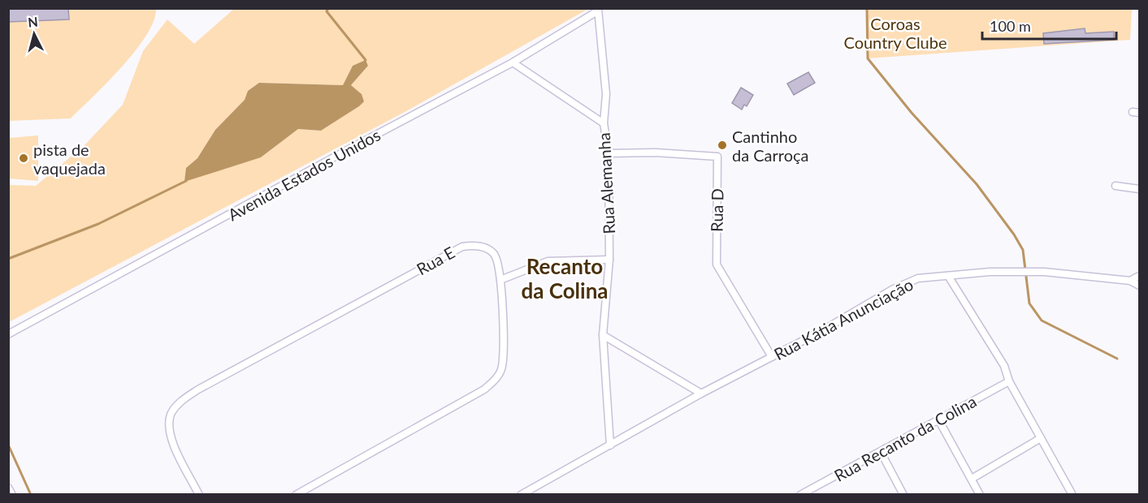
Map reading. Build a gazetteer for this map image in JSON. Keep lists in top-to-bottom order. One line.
{"streets":{"street":["Avenida Estados Unidos","Rua Alemanha","Rua D","Rua E","Rua Kátia Anunciação","Rua Recanto da Colina"]},"crossings":[["Avenida Estados Unidos","Rua Alemanha"],["Rua Alemanha","Rua D"],["Rua Alemanha","Rua Kátia Anunciação"],["Rua D","Rua Kátia Anunciação"]],"districts":["Recanto da Colina"],"parks":["Coroas Country Clube"],"places":["Cantinho da Carroça","pista de vaquejada"],"scale_bar":"100 m","north":"top"}
